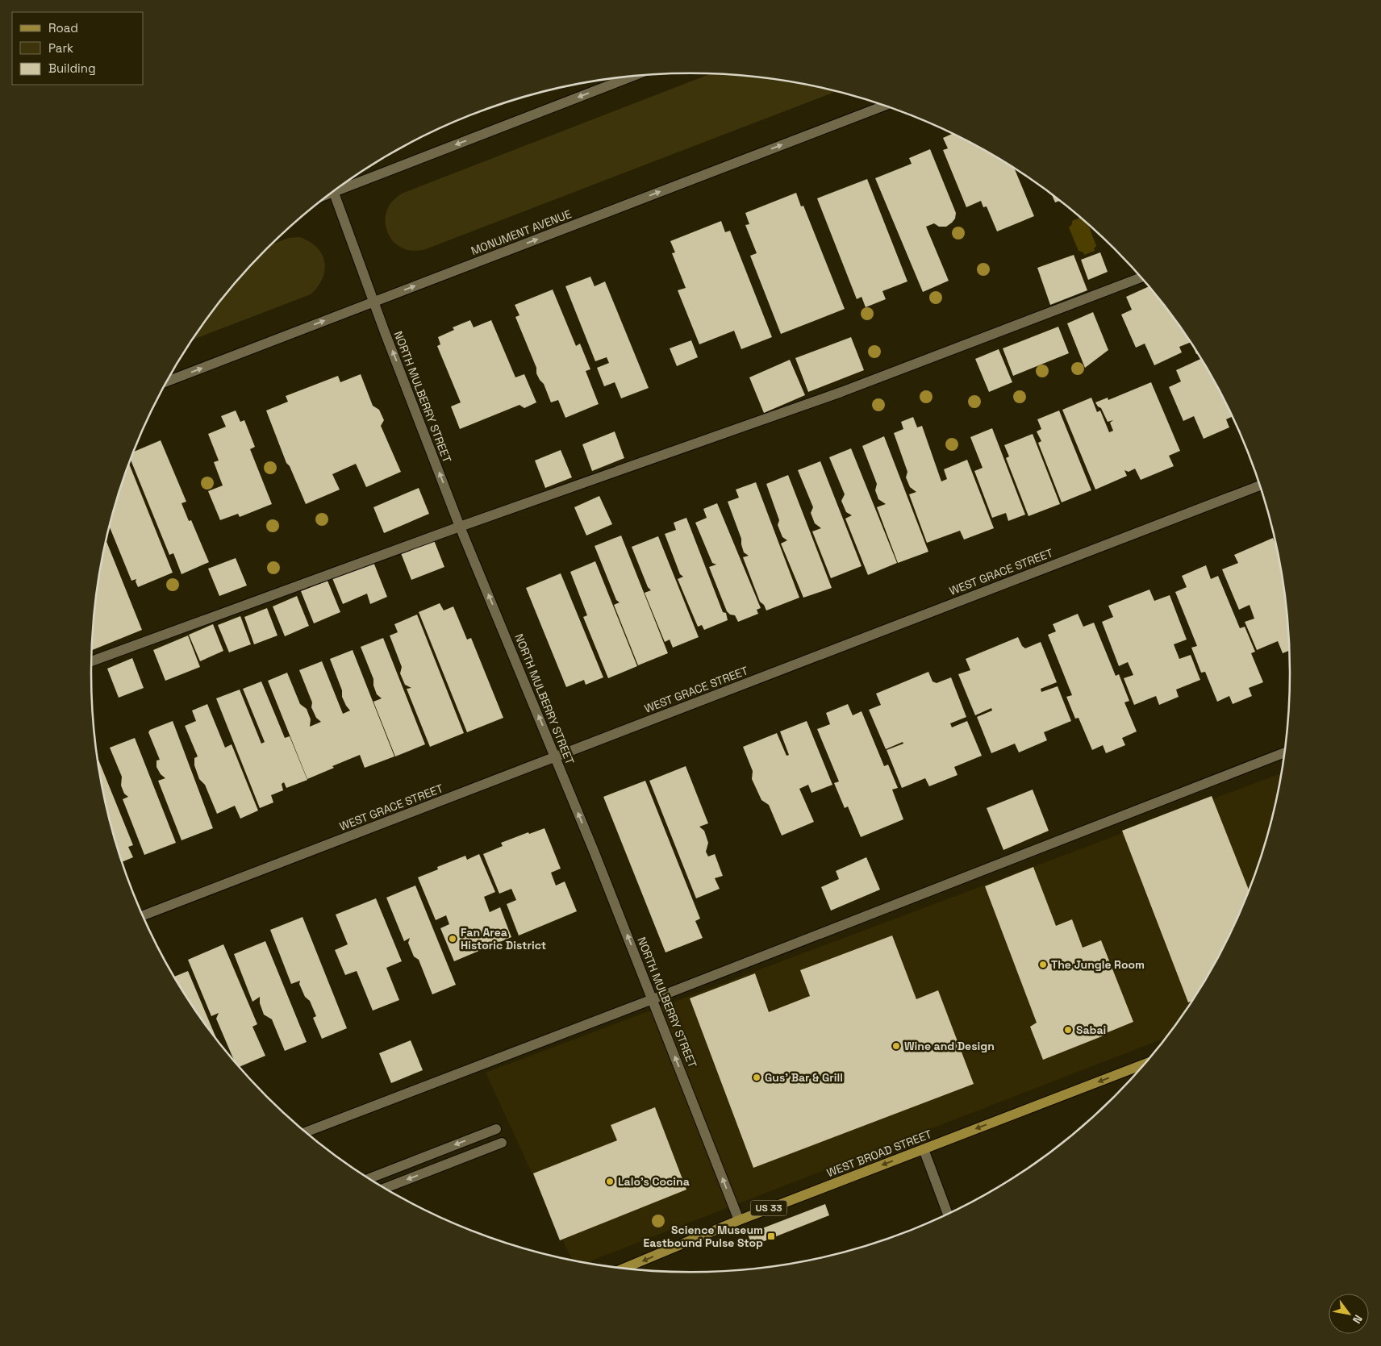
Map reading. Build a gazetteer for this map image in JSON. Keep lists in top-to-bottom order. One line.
{"streets":{"main road":["WEST BROAD STREET","US 33"],"street":["MONUMENT AVENUE","NORTH MULBERRY STREET","WEST GRACE STREET"]},"crossings":[["MONUMENT AVENUE","NORTH MULBERRY STREET"],["NORTH MULBERRY STREET","WEST GRACE STREET"],["NORTH MULBERRY STREET","WEST BROAD STREET"]],"one_way":["MONUMENT AVENUE","NORTH MULBERRY STREET","WEST BROAD STREET"],"places":{"other":["Fan Area Historic District","The Jungle Room","Sabai","Wine and Design","Gus' Bar & Grill","Lalo’s Cocina"],"transit":["Science Museum Eastbound Pulse Stop"]},"legend":["Road","Park","Building"],"north":"bottom right"}
